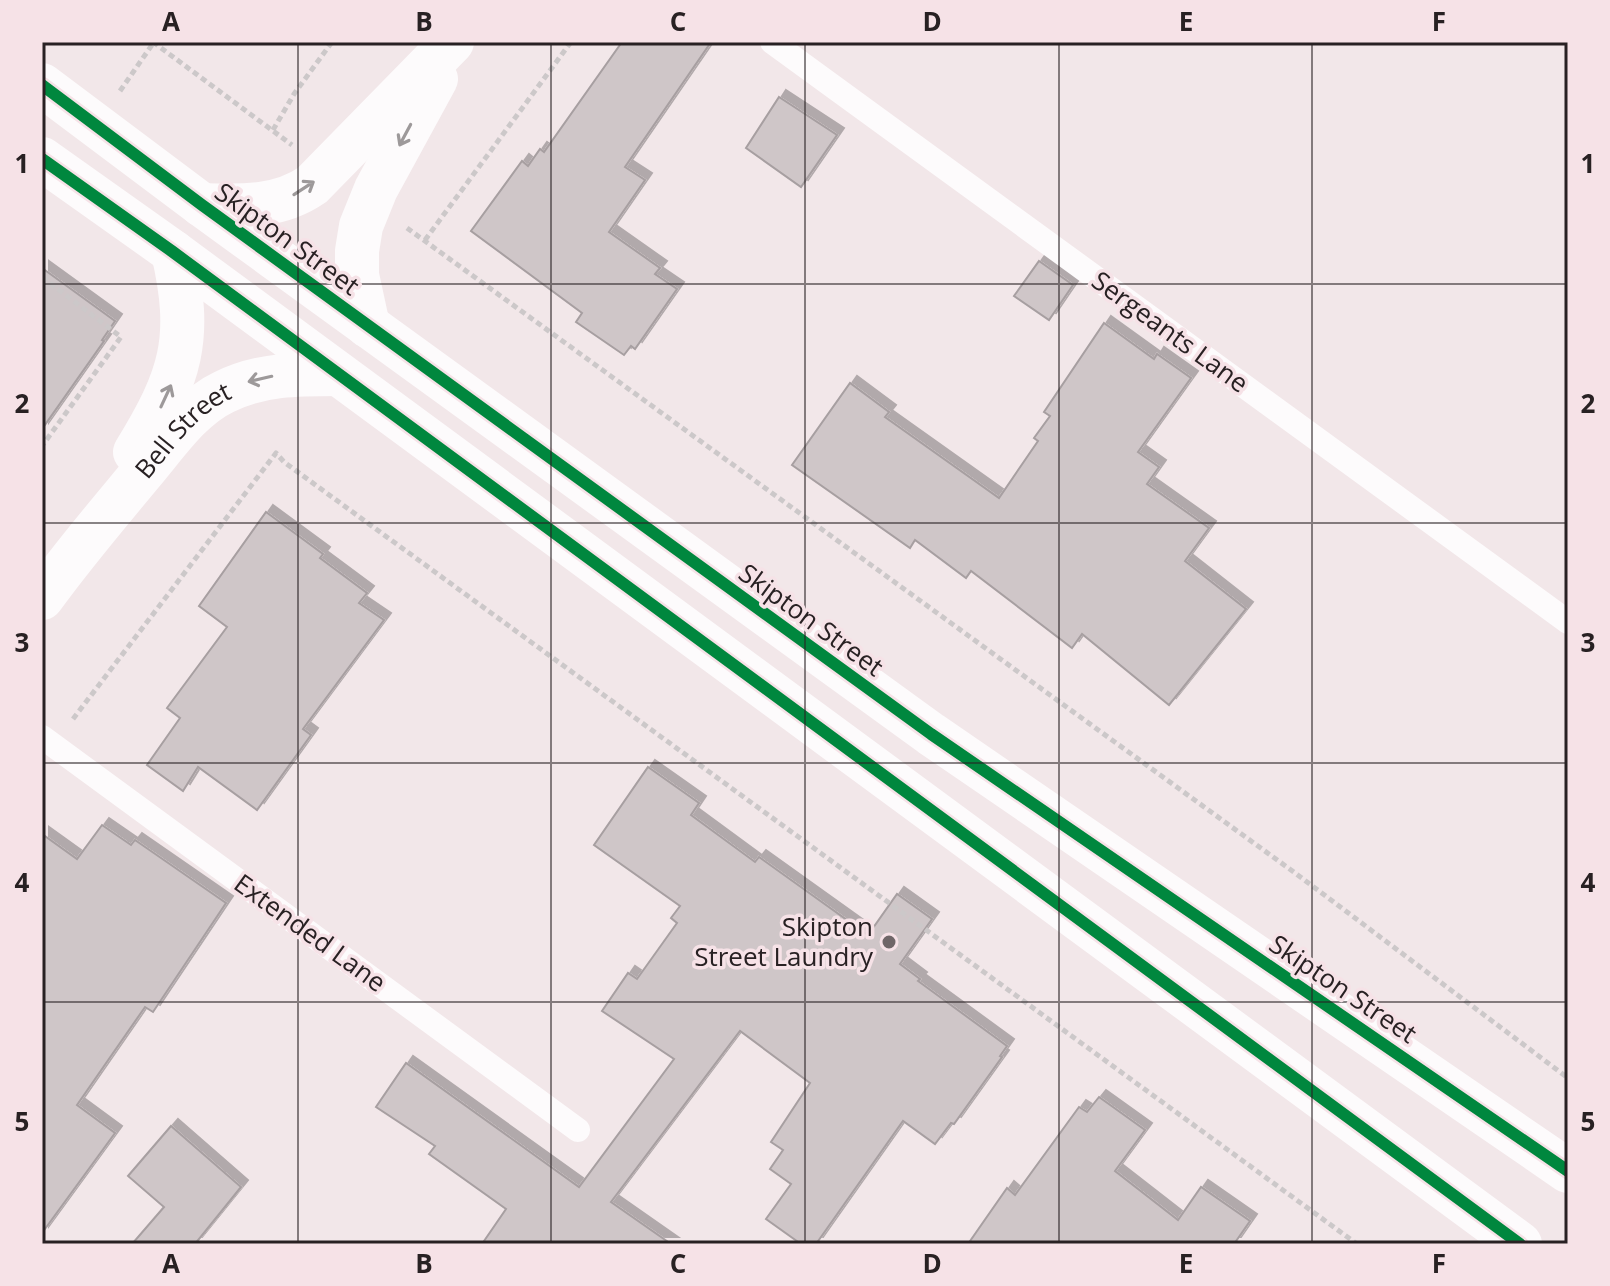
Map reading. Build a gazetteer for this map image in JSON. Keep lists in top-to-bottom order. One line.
{"streets":{"main road":["Skipton Street","Bell Street"],"lane":["Sergeants Lane","Extended Lane"]},"places":["Skipton Street Laundry"],"grid":{"columns":["A","B","C","D","E","F"],"rows":["1","2","3","4","5"]}}
